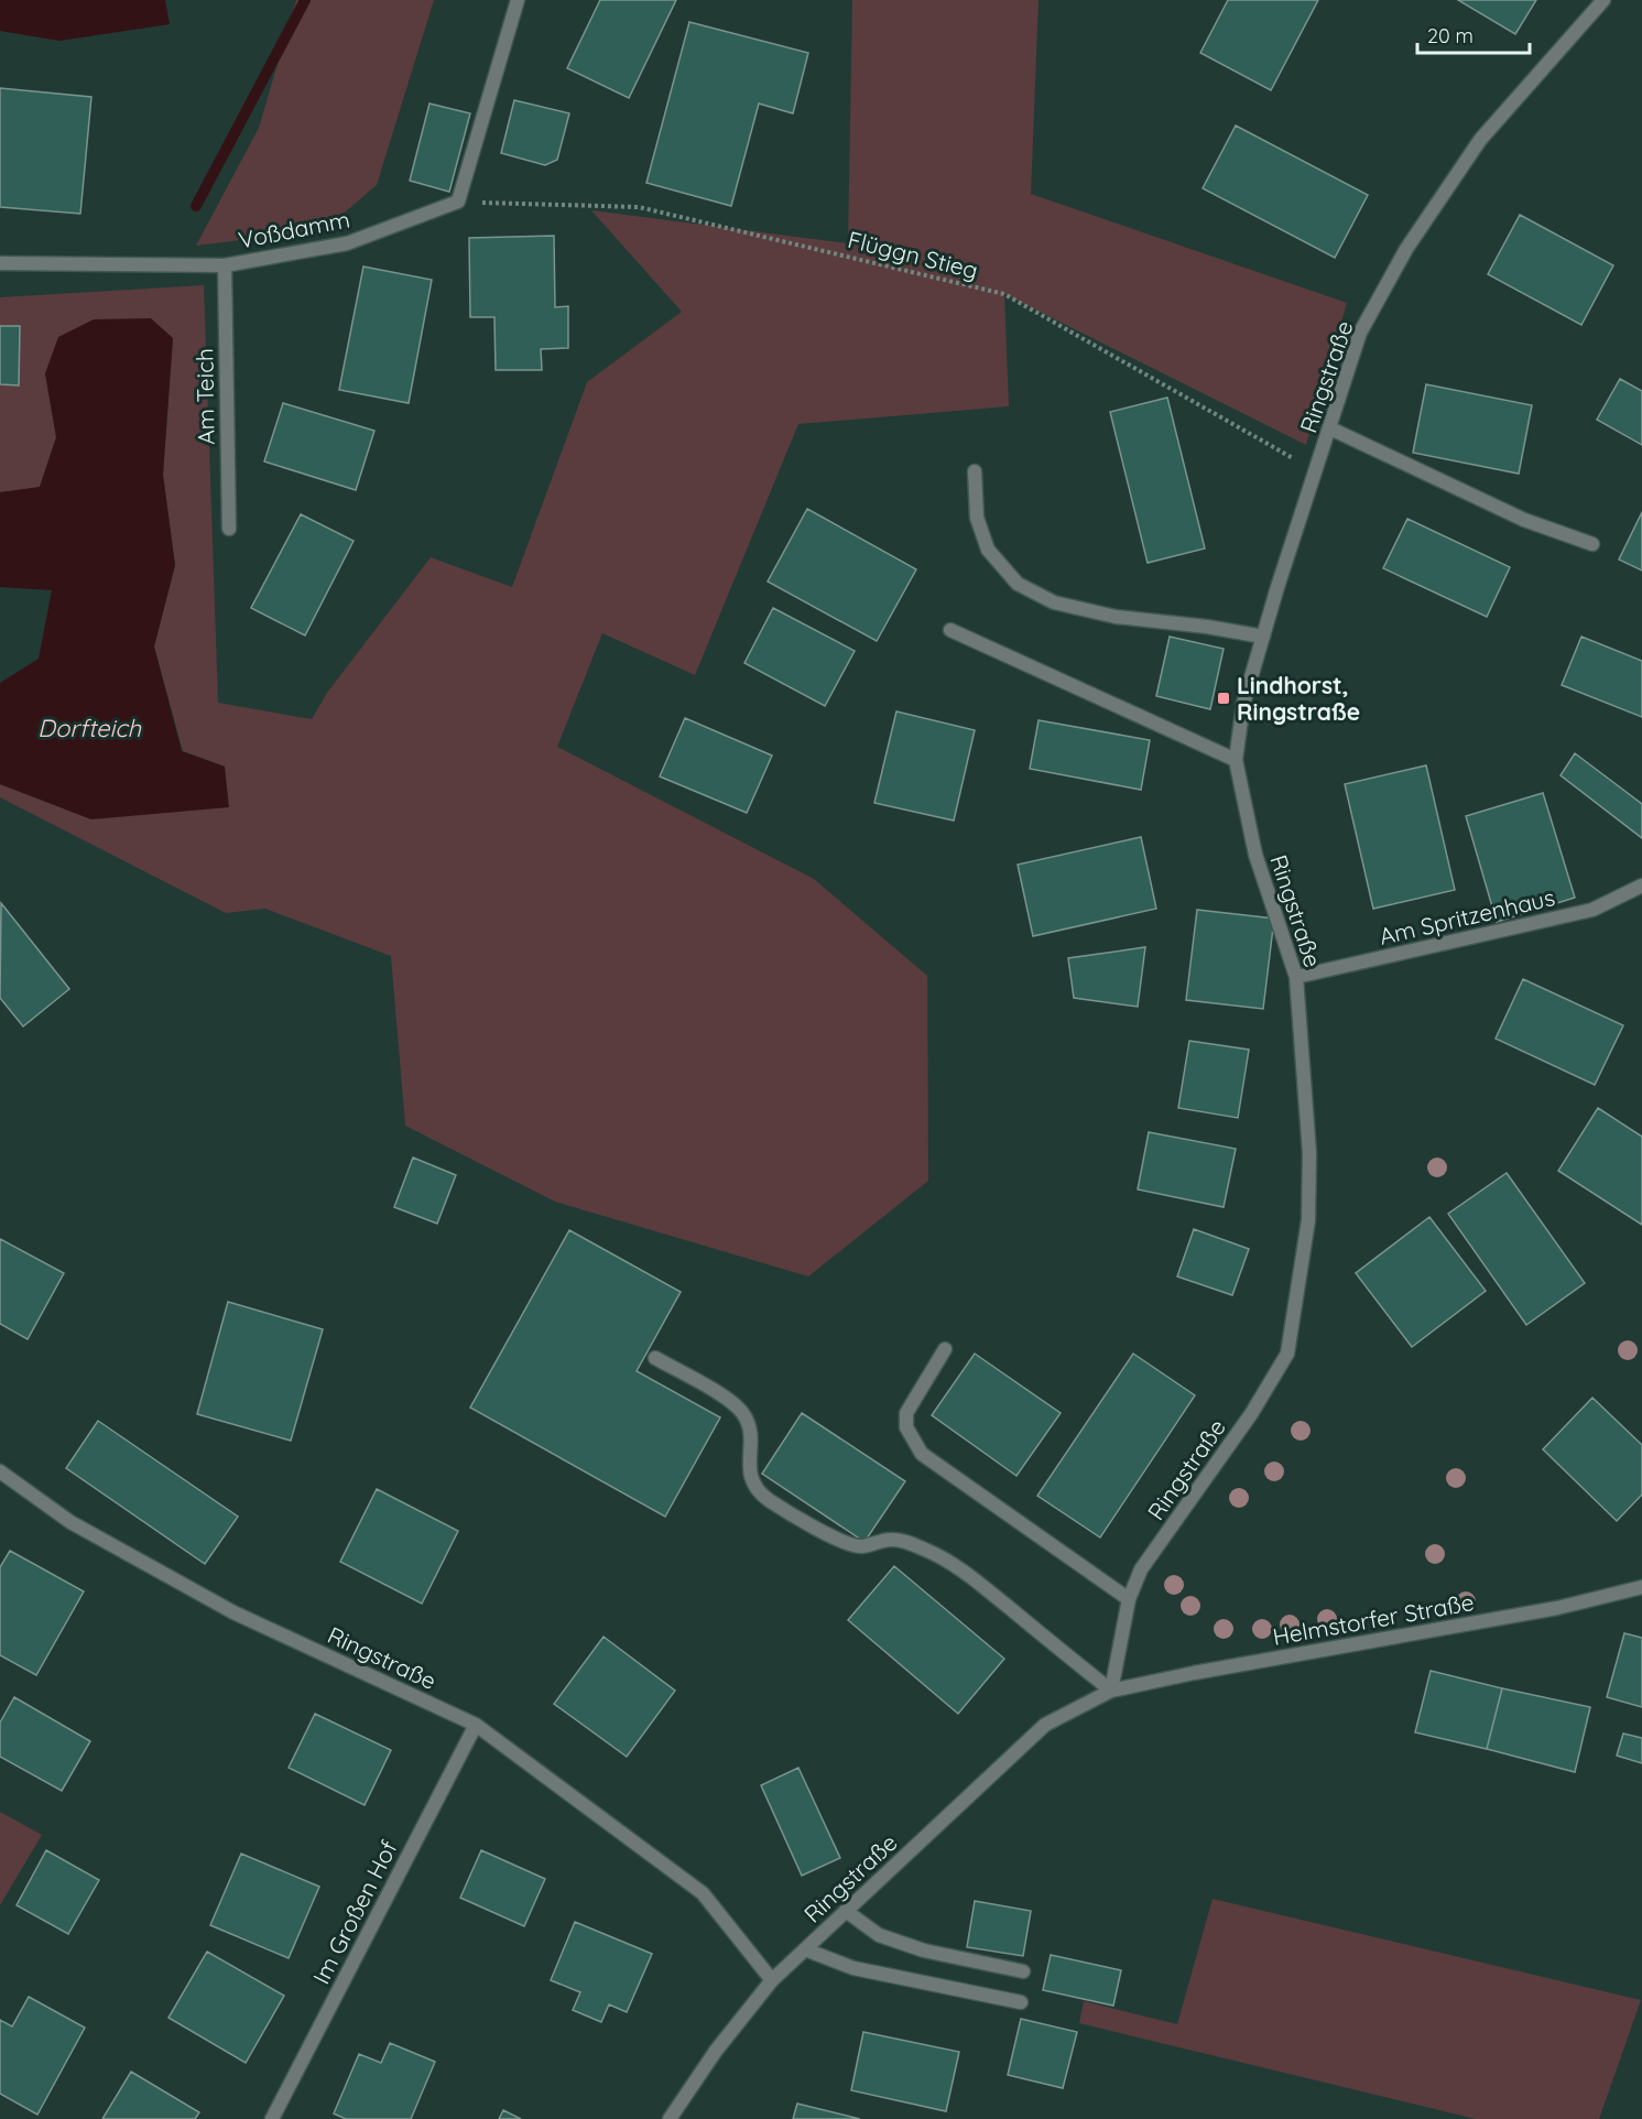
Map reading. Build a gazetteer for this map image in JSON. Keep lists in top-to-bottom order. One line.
{"streets":{"street":["Voßdamm","Ringstraße","Am Teich","Am Spritzenhaus","Helmstorfer Straße","Im Großen Hof"],"path":["Flüggn Stieg"]},"crossings":[["Voßdamm","Flüggn Stieg"],["Voßdamm","Am Teich"],["Flüggn Stieg","Ringstraße"],["Ringstraße","Am Spritzenhaus"],["Ringstraße","Helmstorfer Straße"],["Ringstraße","Im Großen Hof"]],"water":["Dorfteich"],"places":{"transit":["Lindhorst, Ringstraße"]},"scale_bar":"20 m"}
